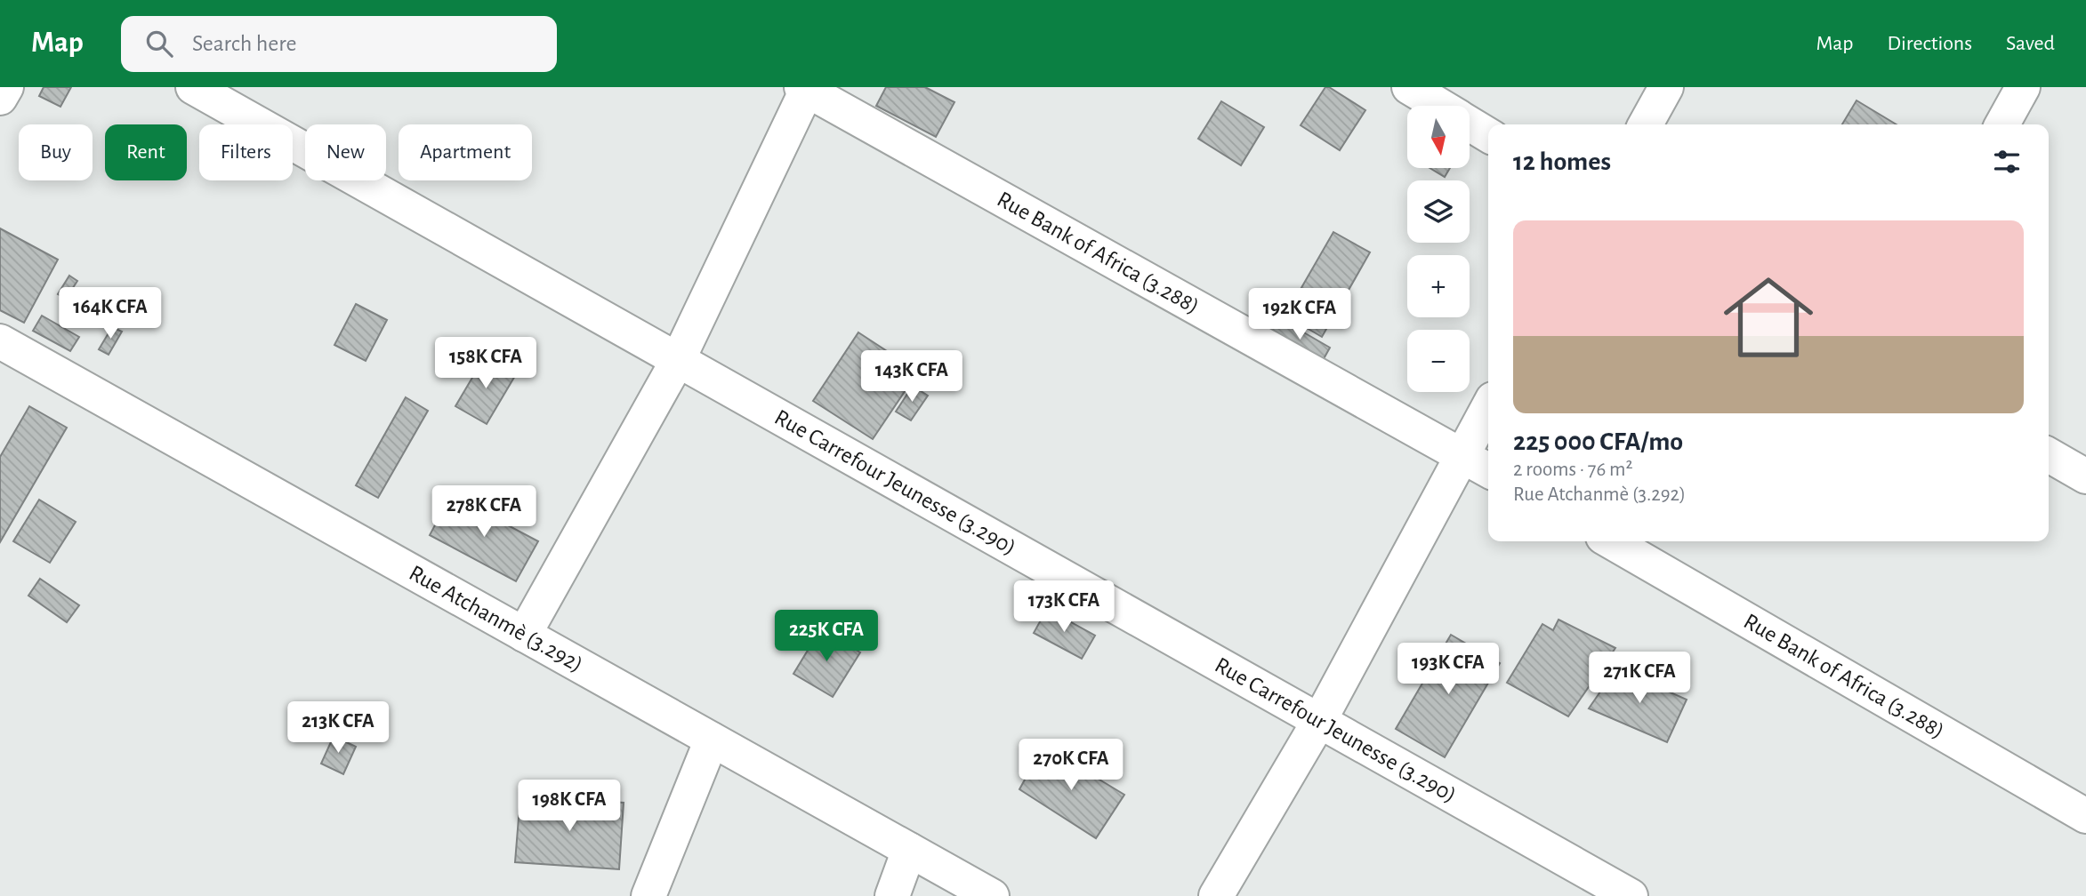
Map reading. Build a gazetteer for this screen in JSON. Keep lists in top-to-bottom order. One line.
{"streets":{"street":["Rue Bank of Africa (3.288)","Rue Carrefour Jeunesse (3.290)","Rue Atchanmè (3.292)"]},"north":"bottom","page":{"header":"Map","search":"Search here","nav":["Map","Directions","Saved"],"map_buttons":["+","−"],"chip":["Buy","Rent","Filters","New","Apartment"],"heading":"12 homes","list":[{"name":"225 000 CFA/mo","note":"2 rooms · 76 m² · Rue Atchanmè (3.292)"}],"price":["164K CFA","192K CFA","158K CFA","143K CFA","278K CFA","173K CFA","225K CFA","193K CFA","271K CFA","213K CFA","270K CFA","198K CFA"]}}
